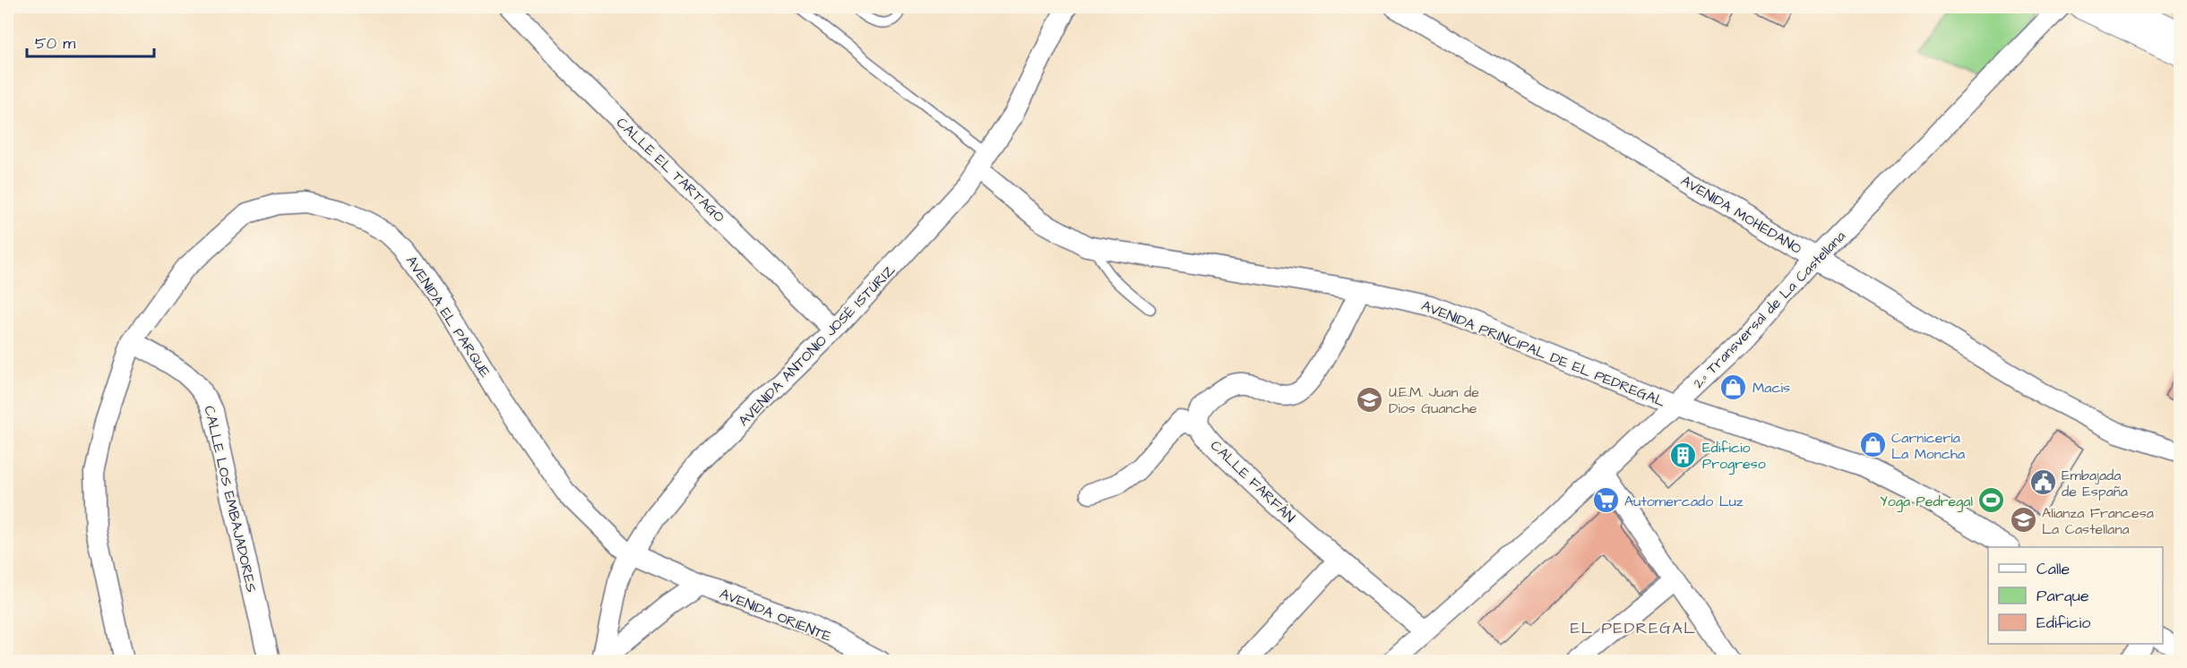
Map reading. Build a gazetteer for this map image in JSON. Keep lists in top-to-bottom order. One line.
{"streets":{"street":["CALLE EL TARTAGO","AVENIDA MOHEDANO","2.ª Transversal de La Castellana","AVENIDA EL PARQUE","AVENIDA ANTONIO JOSÉ ISTÚRIZ","AVENIDA PRINCIPAL DE EL PEDREGAL","CALLE FARFÁN","CALLE LOS EMBAJADORES","AVENIDA ORIENTE"]},"crossings":[["CALLE EL TARTAGO","AVENIDA ANTONIO JOSÉ ISTÚRIZ"],["AVENIDA MOHEDANO","2.ª Transversal de La Castellana"],["2.ª Transversal de La Castellana","AVENIDA PRINCIPAL DE EL PEDREGAL"],["2.ª Transversal de La Castellana","CALLE FARFÁN"],["AVENIDA EL PARQUE","AVENIDA ANTONIO JOSÉ ISTÚRIZ"],["AVENIDA EL PARQUE","CALLE LOS EMBAJADORES"],["AVENIDA EL PARQUE","AVENIDA ORIENTE"],["AVENIDA ANTONIO JOSÉ ISTÚRIZ","AVENIDA PRINCIPAL DE EL PEDREGAL"],["AVENIDA ANTONIO JOSÉ ISTÚRIZ","AVENIDA ORIENTE"]],"districts":["EL PEDREGAL"],"places":{"shop":["Macis","Carnicería La Moncha"],"school or university":["U.E.M. Juan de Dios Guanche","Alianza Francesa La Castellana"],"building":["Edificio Progreso"],"public building":["Embajada de España"],"supermarket":["Automercado Luz"],"sports":["Yoga Pedregal"]},"legend":["Calle","Parque","Edificio"],"scale_bar":"50 m"}
